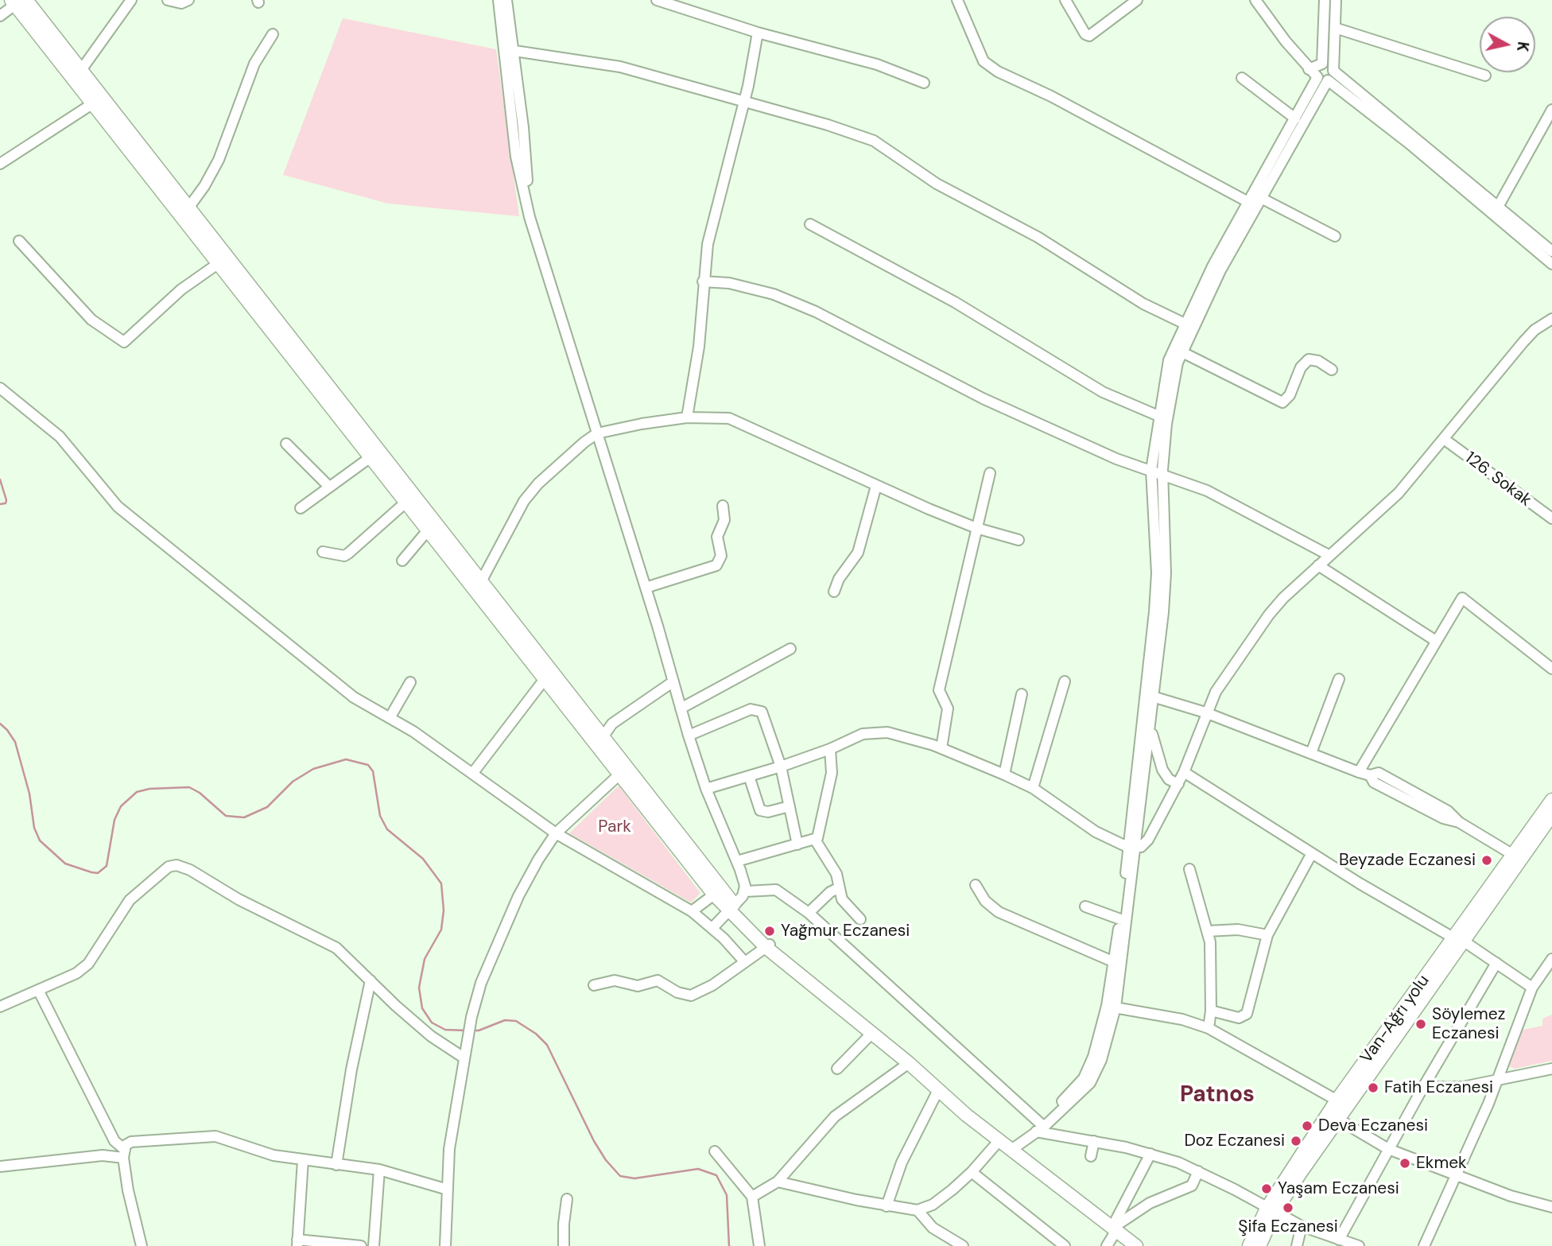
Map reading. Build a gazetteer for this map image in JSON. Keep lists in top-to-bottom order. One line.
{"streets":{"main road":["Van-Ağrı yolu"],"street":["126. Sokak"]},"districts":["Patnos"],"parks":["Park"],"places":["Beyzade Eczanesi","Yağmur Eczanesi","Söylemez Eczanesi","Fatih Eczanesi","Deva Eczanesi","Doz Eczanesi","Ekmek","Yaşam Eczanesi","Şifa Eczanesi"],"north":"right"}
